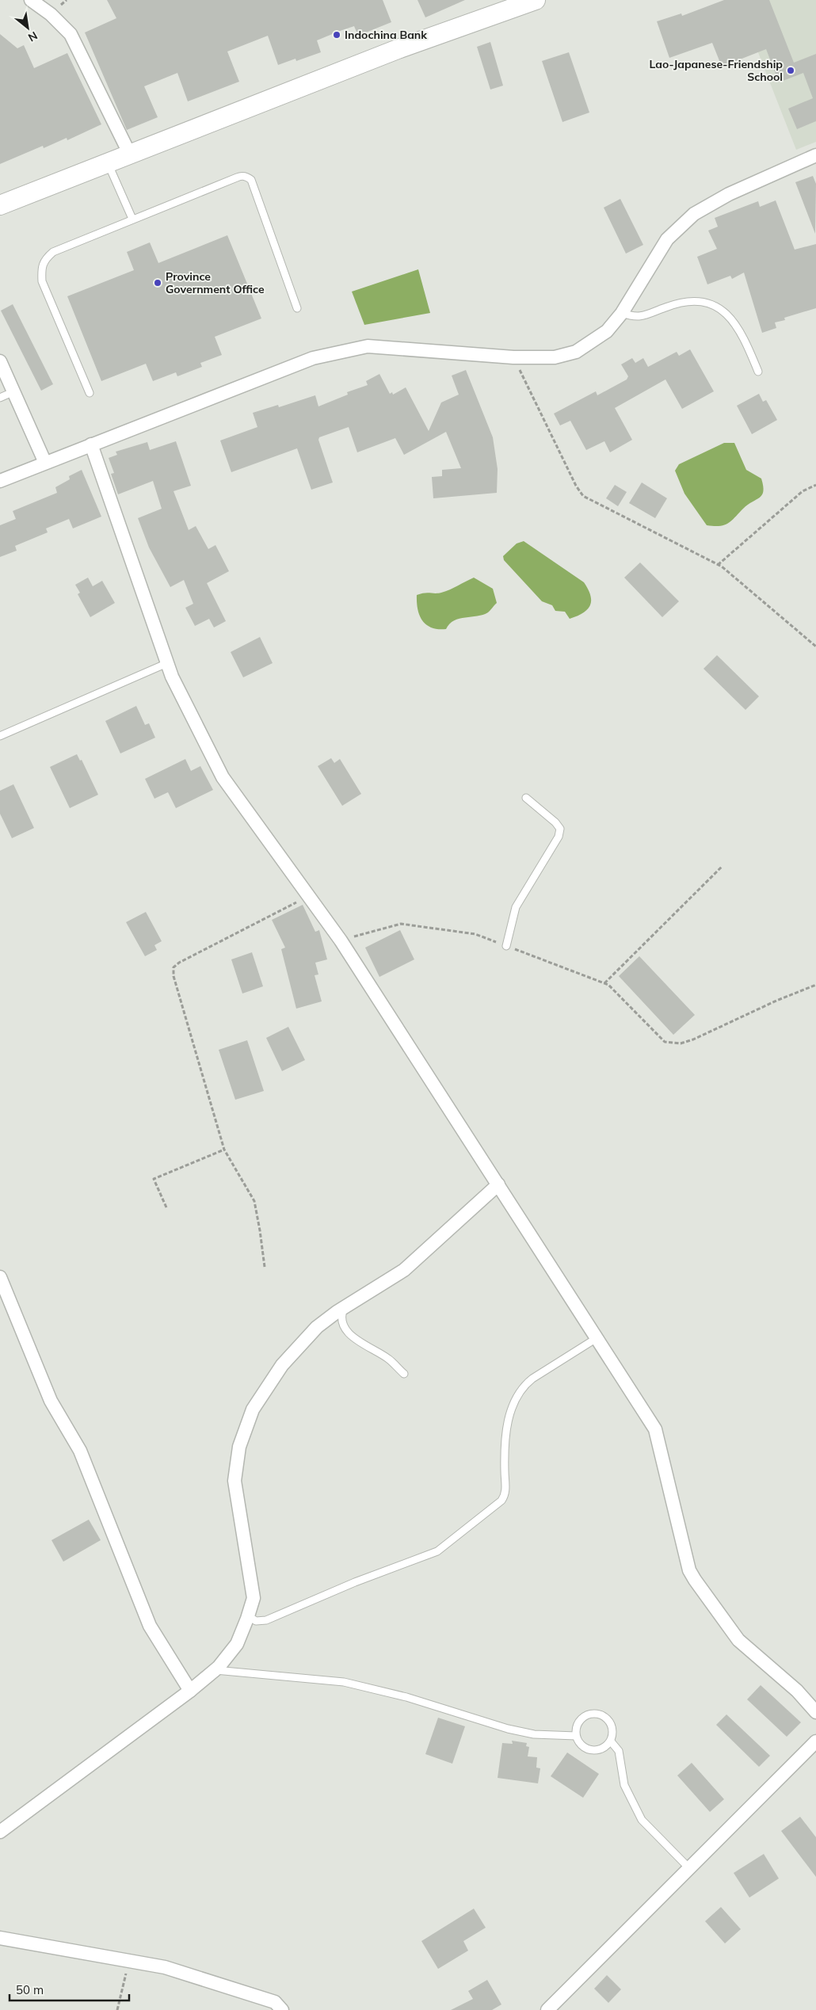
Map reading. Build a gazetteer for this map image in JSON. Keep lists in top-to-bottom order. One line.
{"places":["Indochina Bank","Lao-Japanese-Friendship School","Province Government Office"],"scale_bar":"50 m","north":"bottom right"}
